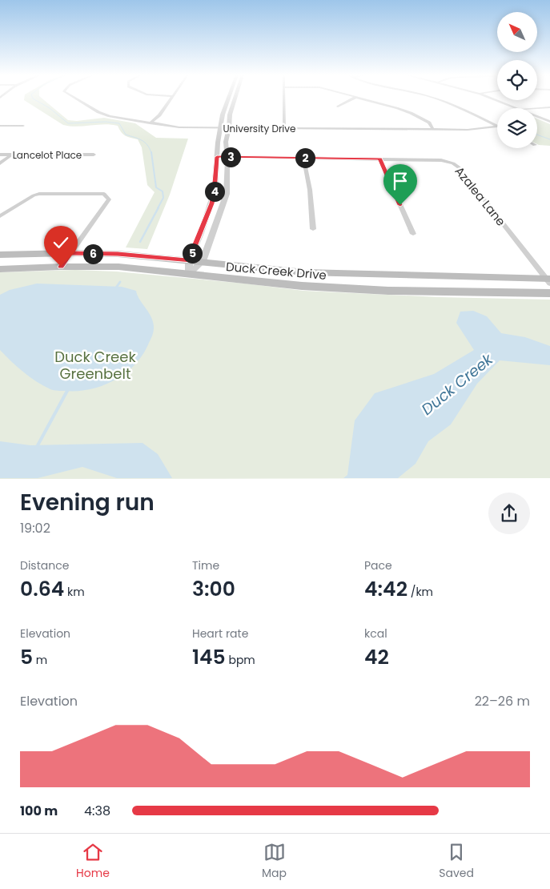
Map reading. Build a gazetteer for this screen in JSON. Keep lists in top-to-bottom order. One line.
{"streets":{"main road":["Duck Creek Drive"],"street":["University Drive","Lancelot Place","Azalea Lane"]},"crossings":[["Azalea Lane","Duck Creek Drive"]],"water":["Duck Creek"],"parks":["Duck Creek Greenbelt"],"north":"top left","page":{"pins":["3","2","4","5","6"],"heading":["Evening run","19:02"],"stats":[["Distance","0.64 km"],["Time","3:00"],["Pace","4:42 /km"],["Elevation","5 m"],["Heart rate","145 bpm"],["kcal","42"]],"chart":["Elevation","22–26 m"],"list":[{"name":"100 m","note":"4:38"}],"tabs":["Home","Map","Saved"]}}
